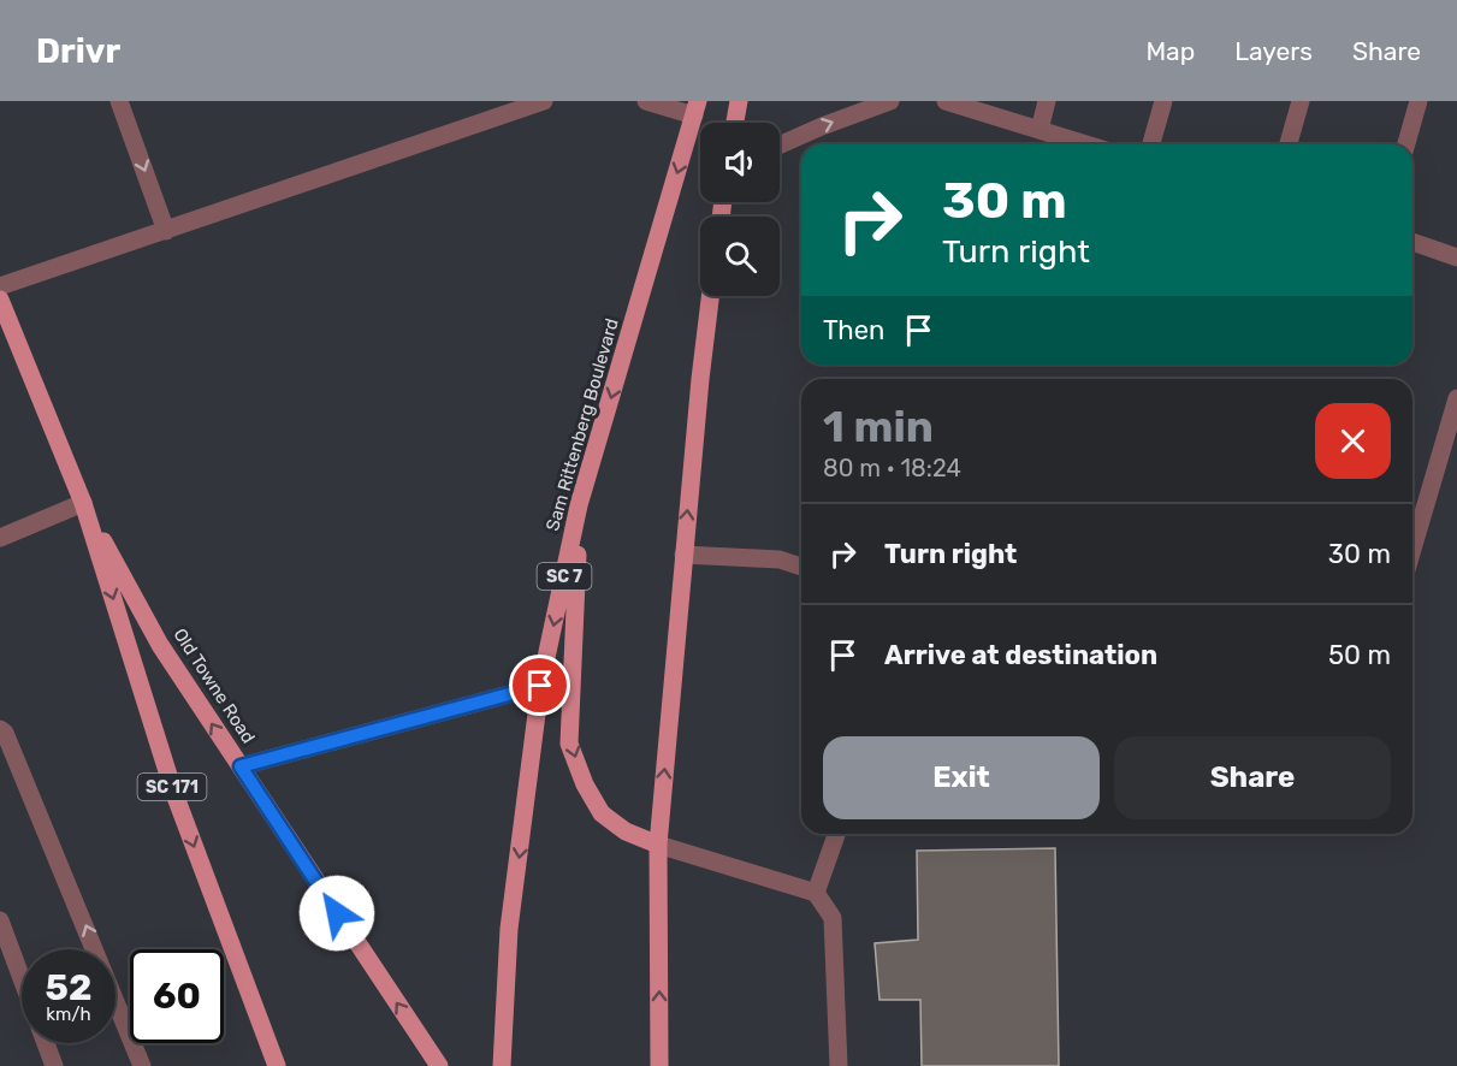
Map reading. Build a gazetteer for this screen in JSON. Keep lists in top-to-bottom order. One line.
{"streets":{"main road":["Sam Rittenberg Boulevard","SC 7","Old Towne Road","SC 171"]},"page":{"header":"Drivr","nav":["Map","Layers","Share"],"turn":["30 m","Turn right"],"then":"Then","heading":["1 min","80 m · 18:24"],"list":[{"name":"Turn right","value":"30 m"},{"name":"Arrive at destination","value":"50 m"}],"buttons":["Exit","Share"],"speed":"52 km/h","limit":"60"}}
